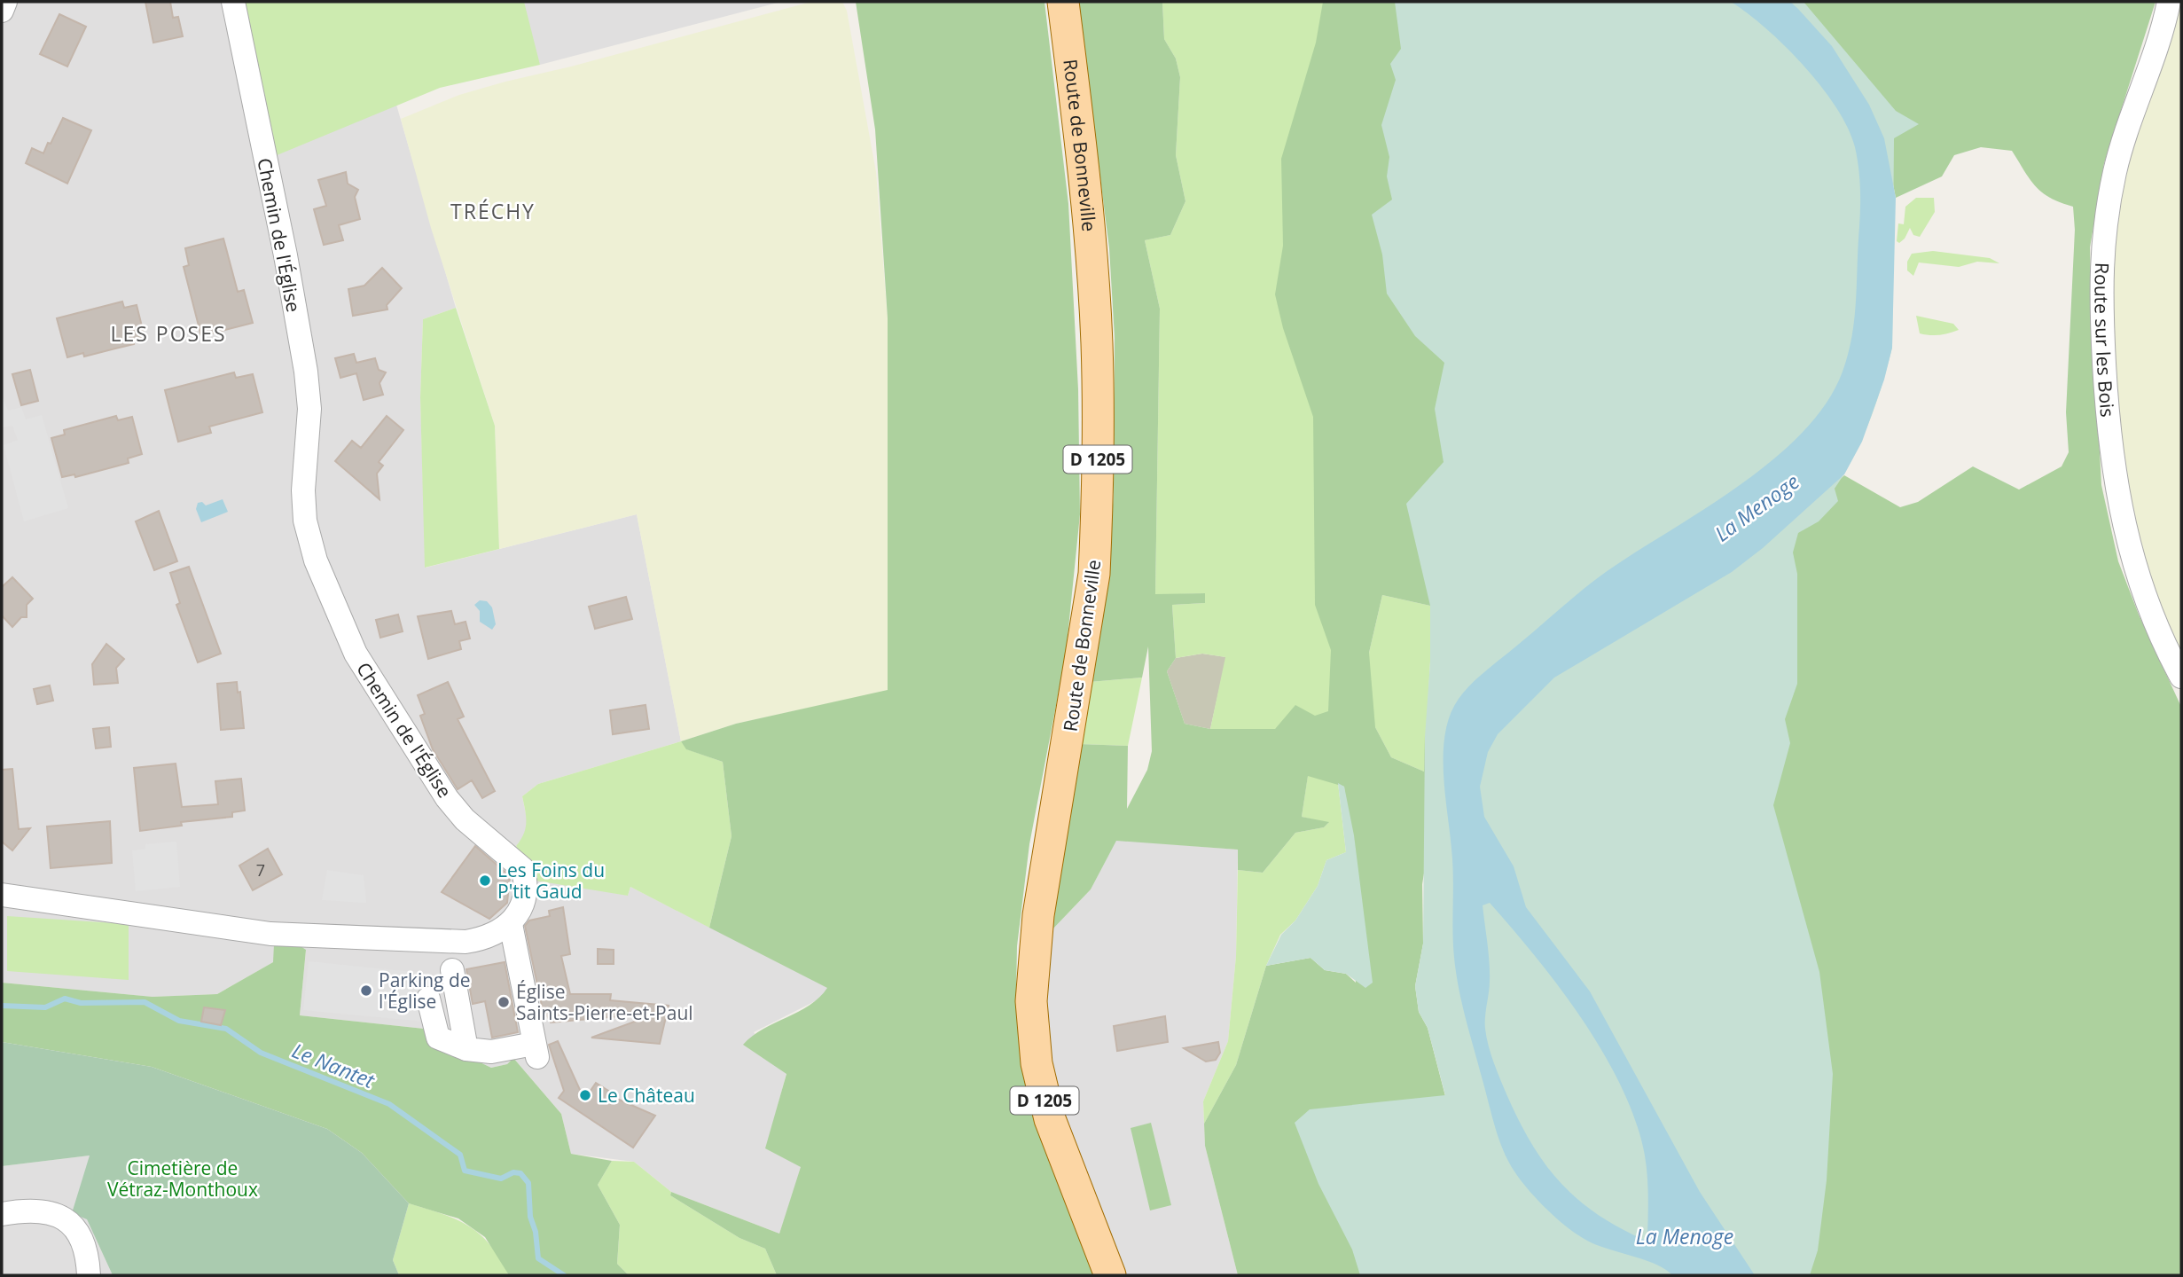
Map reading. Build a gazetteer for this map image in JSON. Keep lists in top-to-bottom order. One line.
{"streets":{"main road":["Route de Bonneville","D 1205"],"street":["Chemin de l'Église","Route sur les Bois"]},"districts":["TRÉCHY","LES POSES"],"water":["La Menoge","Le Nantet"],"parks":["Cimetière de Vétraz-Monthoux"],"places":["Les Foins du P'tit Gaud","Parking de l'Église","Église Saints-Pierre-et-Paul","Le Château"],"house_numbers":["7"]}
